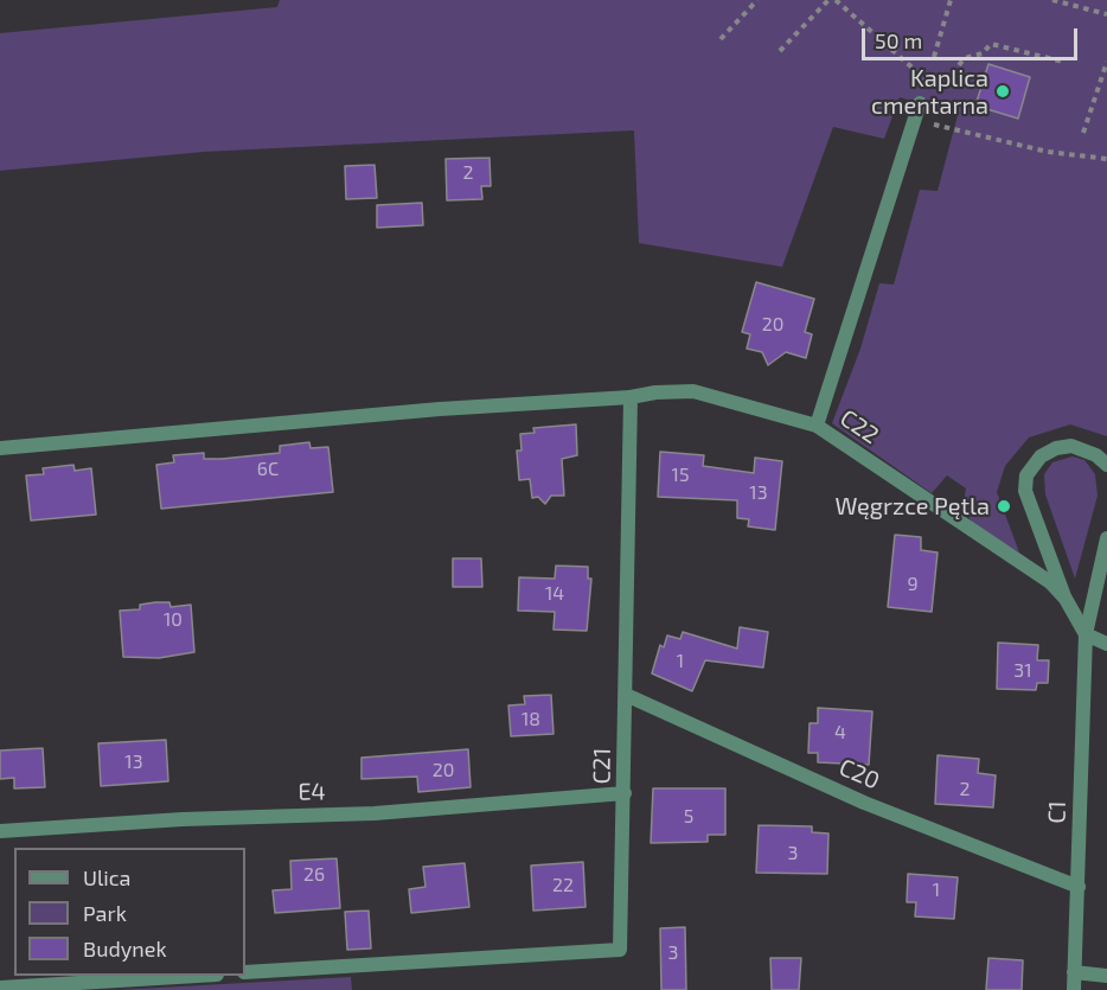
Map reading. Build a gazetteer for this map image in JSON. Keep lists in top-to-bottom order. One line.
{"streets":{"street":["C22","C21","C20","E4","C1"]},"crossings":[["C22","C1"],["C21","C20"],["C21","E4"],["C20","C1"]],"places":["Kaplica cmentarna","Węgrzce Pętla"],"house_numbers":["2","20","6C","15","13","9","14","10","1","31","18","4","13","20","2","5","3","26","22","1","3"],"legend":["Ulica","Park","Budynek"],"scale_bar":"50 m"}
